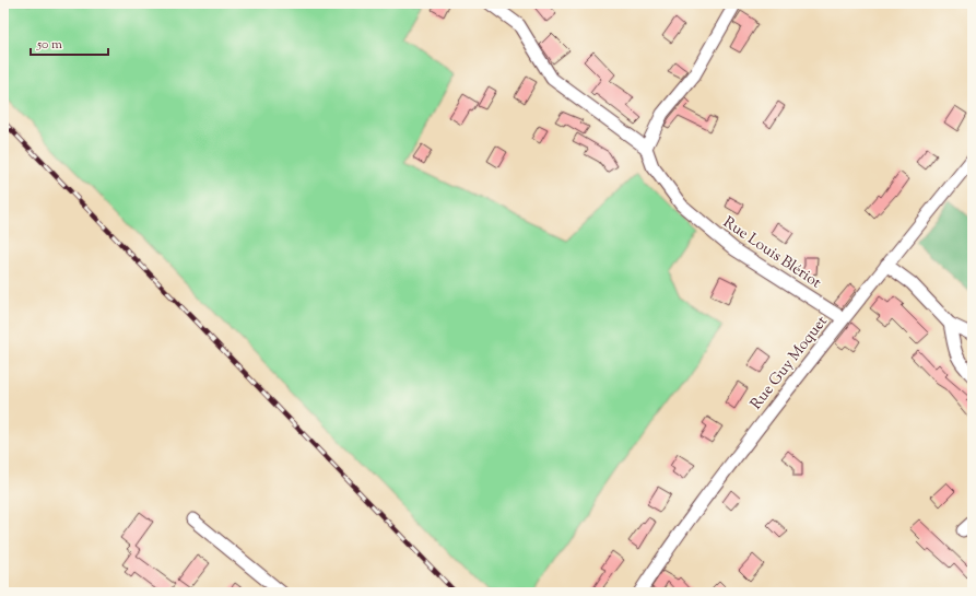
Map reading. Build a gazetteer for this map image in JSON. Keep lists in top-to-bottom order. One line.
{"streets":{"street":["Rue Louis Blériot","Rue Guy Moquet"]},"crossings":[["Rue Louis Blériot","Rue Guy Moquet"]],"scale_bar":"50 m"}
